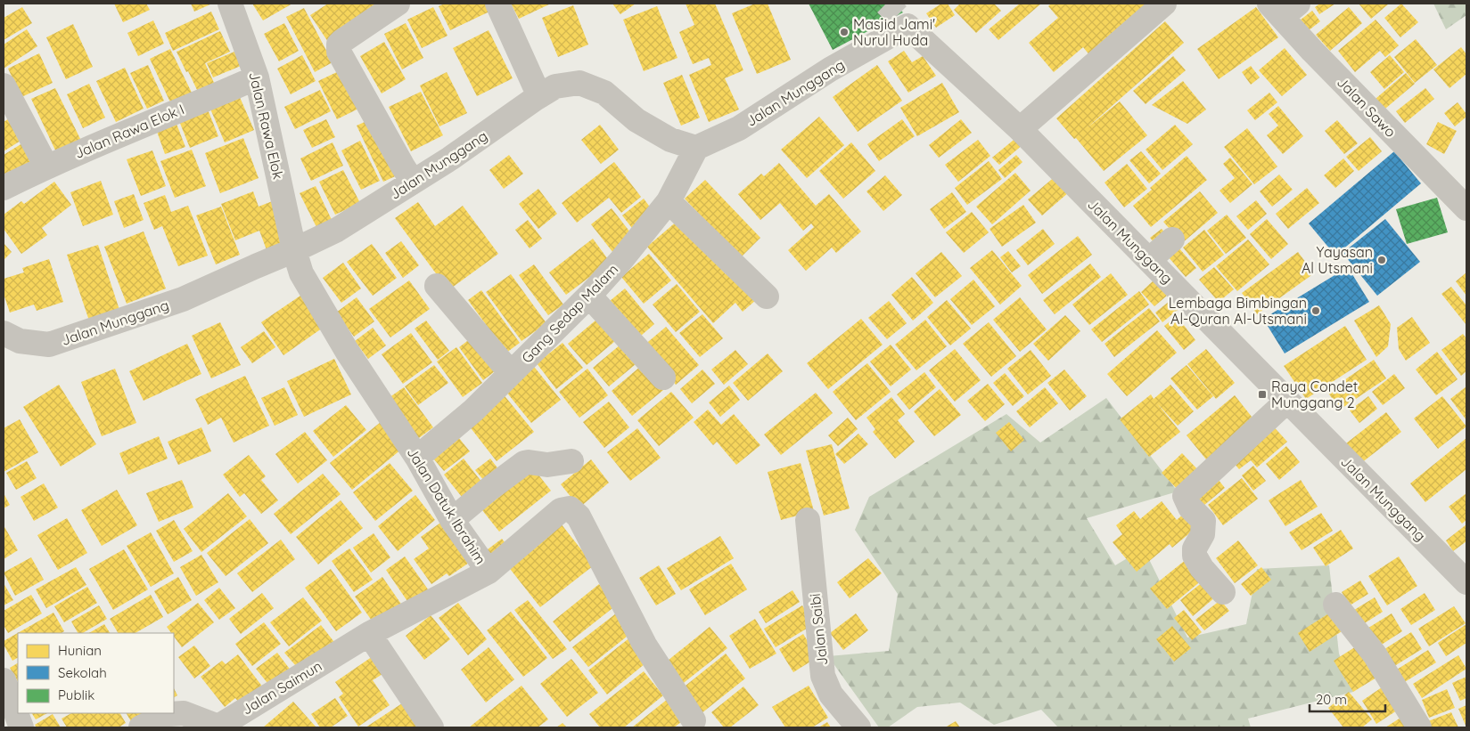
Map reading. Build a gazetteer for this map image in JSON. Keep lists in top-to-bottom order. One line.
{"streets":{"street":["Jalan Munggang","Jalan Sawo","Jalan Rawa Elok","Jalan Rawa Elok I","Gang Sedap Malam","Jalan Datuk Ibrahim","Jalan Saibi","Jalan Saimun"]},"crossings":[["Jalan Munggang","Jalan Rawa Elok"],["Jalan Munggang","Gang Sedap Malam"],["Jalan Munggang","Jalan Datuk Ibrahim"],["Jalan Rawa Elok","Jalan Rawa Elok I"],["Jalan Rawa Elok","Jalan Datuk Ibrahim"],["Gang Sedap Malam","Jalan Datuk Ibrahim"],["Jalan Datuk Ibrahim","Jalan Saimun"]],"places":{"other":["Masjid Jami' Nurul Huda","Yayasan Al Utsmani","Lembaga Bimbingan Al-Quran Al-Utsmani"],"transit":["Raya Condet Munggang 2"]},"legend":["Hunian","Sekolah","Publik"],"scale_bar":"20 m"}
